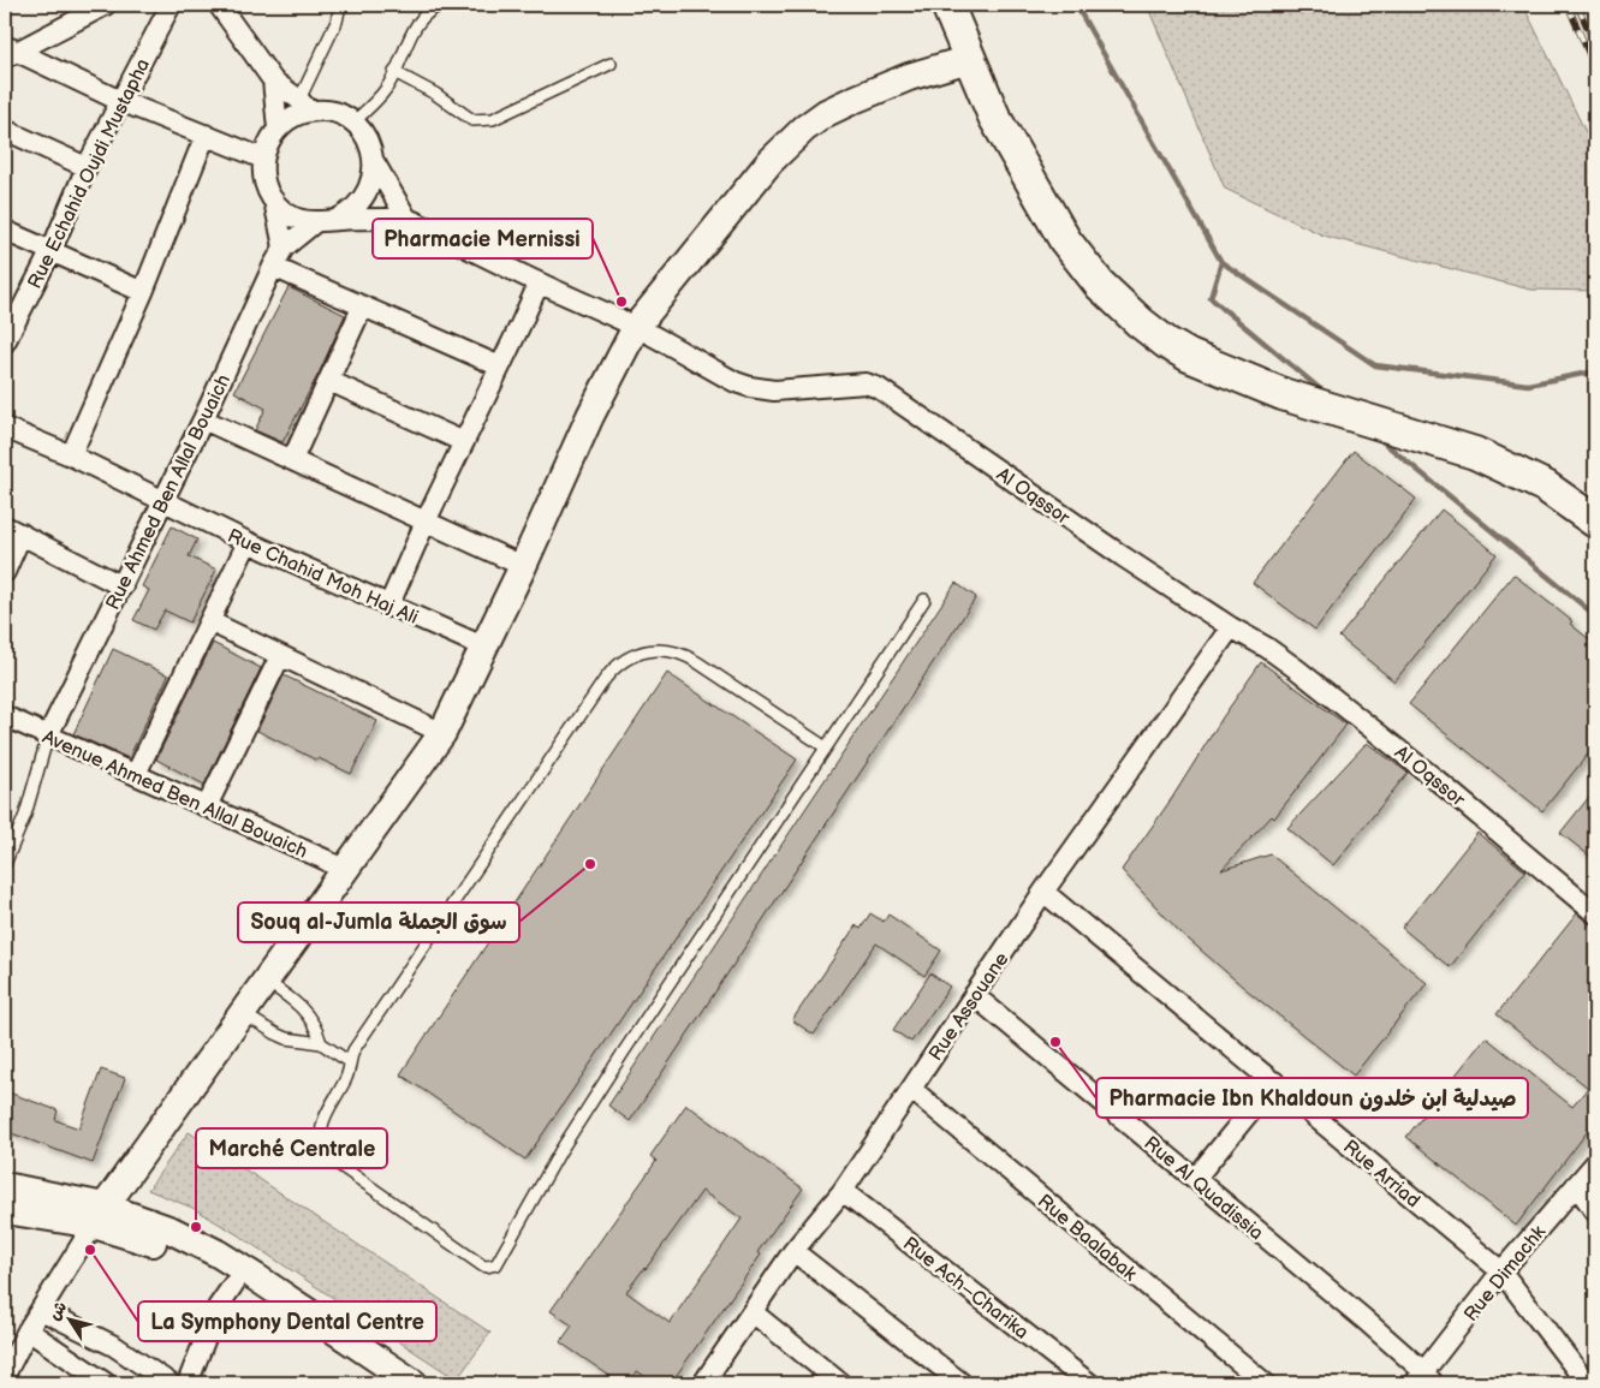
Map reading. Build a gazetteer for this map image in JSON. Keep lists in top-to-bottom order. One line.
{"streets":{"street":["Rue Echahid Oujdi Mustapha","Rue Ahmed Ben Allal Bouaich","Al Oqssor","Rue Chahid Moh Haj Ali","Avenue Ahmed Ben Allal Bouaich","Rue Assouane","Rue Arriad","Rue Al Quadissia","Rue Baalabak","Rue Dimachk","Rue Ach–Charika"]},"crossings":[["Rue Ahmed Ben Allal Bouaich","Al Oqssor"],["Rue Ahmed Ben Allal Bouaich","Rue Chahid Moh Haj Ali"],["Rue Ahmed Ben Allal Bouaich","Avenue Ahmed Ben Allal Bouaich"],["Al Oqssor","Rue Assouane"],["Rue Assouane","Rue Arriad"],["Rue Assouane","Rue Al Quadissia"],["Rue Assouane","Rue Baalabak"],["Rue Assouane","Rue Ach–Charika"],["Rue Arriad","Rue Dimachk"],["Rue Al Quadissia","Rue Dimachk"]],"places":["Pharmacie Mernissi","Souq al-Jumla سوق الجملة","Pharmacie Ibn Khaldoun صيدلية ابن خلدون","Marché Centrale","La Symphony Dental Centre"],"north":"top left"}
